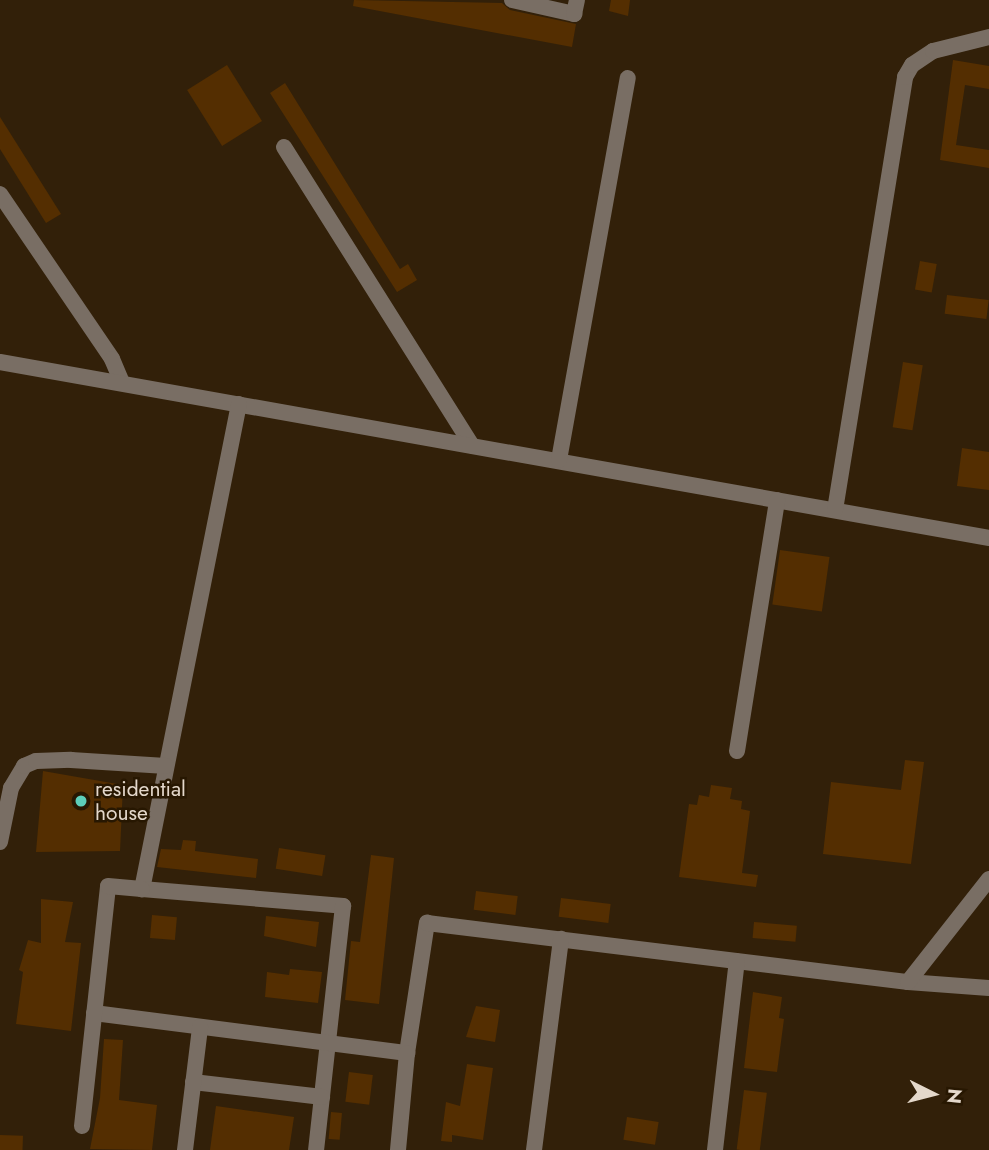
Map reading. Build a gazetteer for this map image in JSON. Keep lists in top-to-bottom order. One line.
{"places":["residential house"],"north":"right"}
